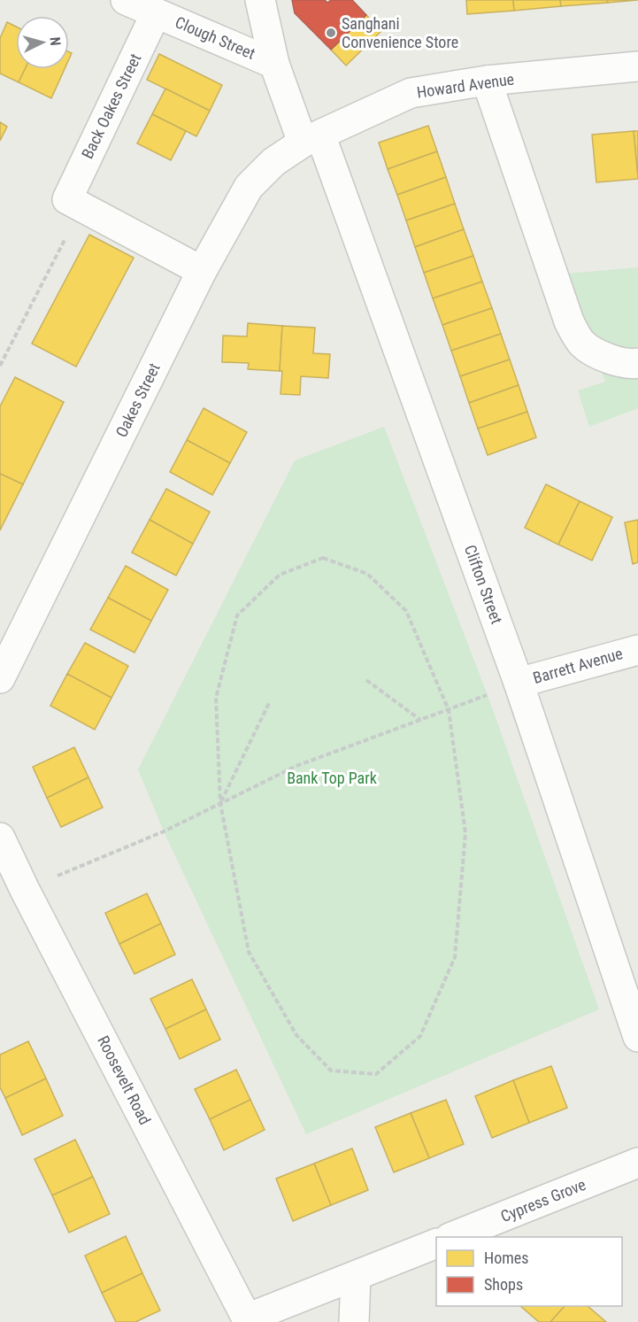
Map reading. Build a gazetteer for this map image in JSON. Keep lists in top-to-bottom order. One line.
{"streets":{"street":["Clough Street","Howard Avenue","Back Oakes Street","Oakes Street","Clifton Street","Barrett Avenue","Roosevelt Road","Cypress Grove"]},"crossings":[["Clough Street","Back Oakes Street"],["Clough Street","Clifton Street"],["Howard Avenue","Oakes Street"],["Howard Avenue","Clifton Street"],["Oakes Street","Clifton Street"],["Clifton Street","Barrett Avenue"]],"parks":["Bank Top Park"],"places":["Sanghani Convenience Store"],"legend":["Homes","Shops"],"north":"right"}
